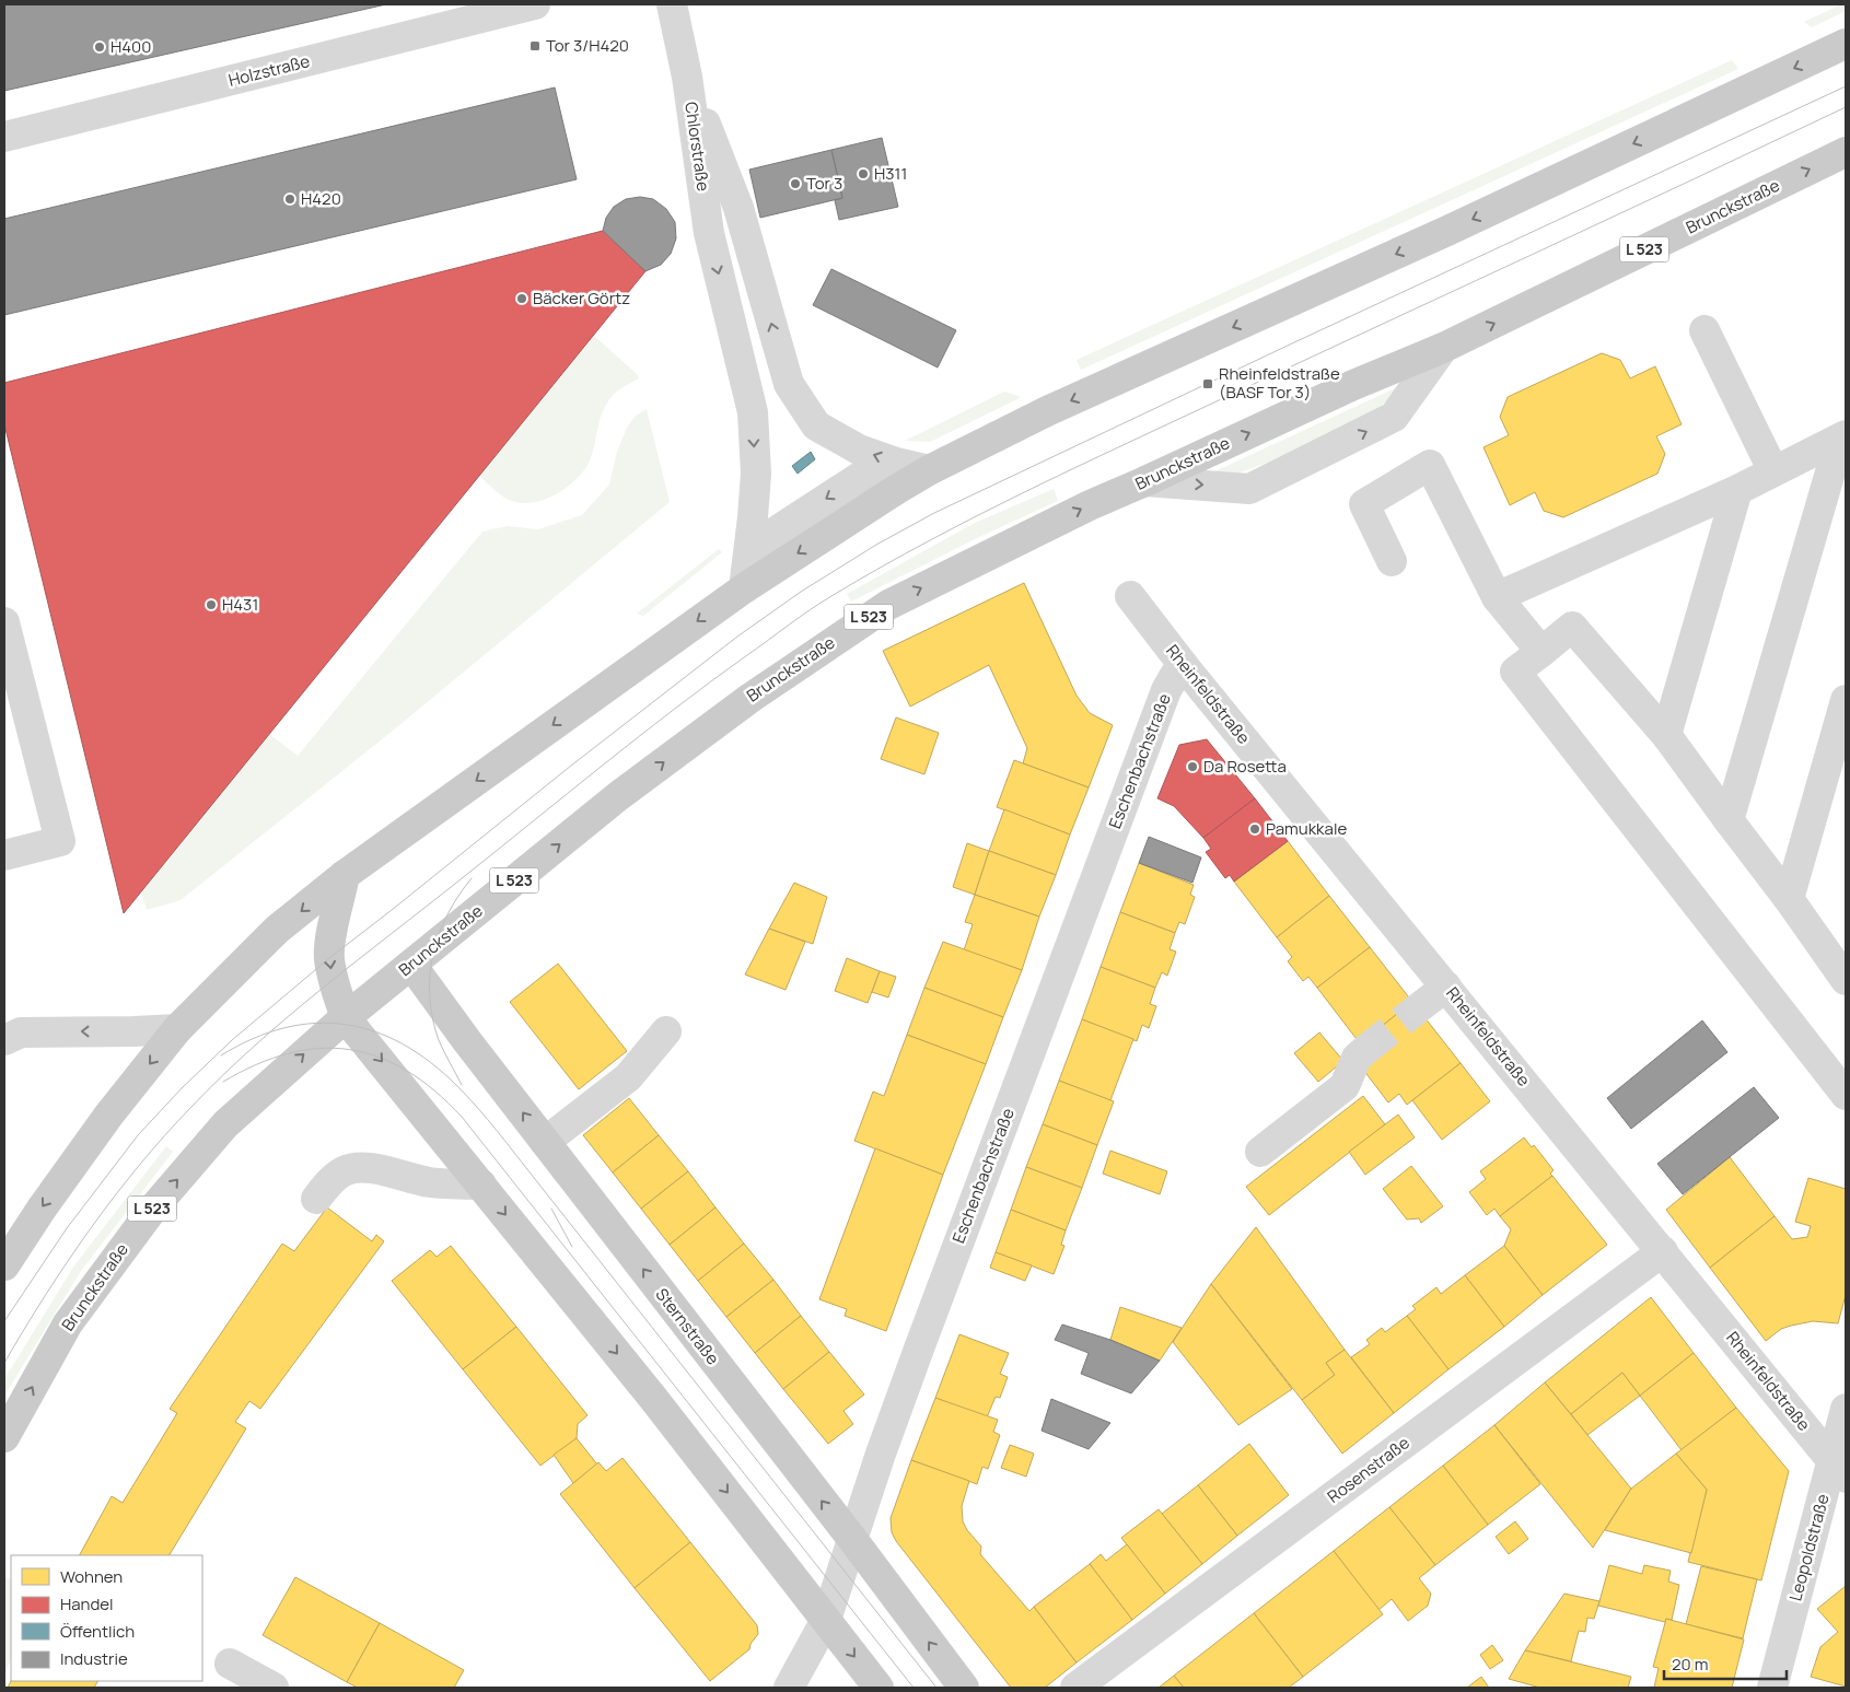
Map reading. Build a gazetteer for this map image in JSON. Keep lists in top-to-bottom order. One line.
{"streets":{"main road":["Brunckstraße","L 523","Sternstraße"],"street":["Holzstraße","Chlorstraße","Rheinfeldstraße","Eschenbachstraße","Rosenstraße","Leopoldstraße"]},"crossings":[["Brunckstraße","Sternstraße"],["Rheinfeldstraße","Eschenbachstraße"],["Rheinfeldstraße","Rosenstraße"],["Rheinfeldstraße","Leopoldstraße"],["Eschenbachstraße","Sternstraße"]],"places":{"transit":["Tor 3/H420","Rheinfeldstraße (BASF Tor 3)"],"other":["H400","H311","Tor 3","H420","Bäcker Görtz","H431","Da Rosetta","Pamukkale"]},"legend":["Wohnen","Handel","Öffentlich","Industrie"],"scale_bar":"20 m"}
